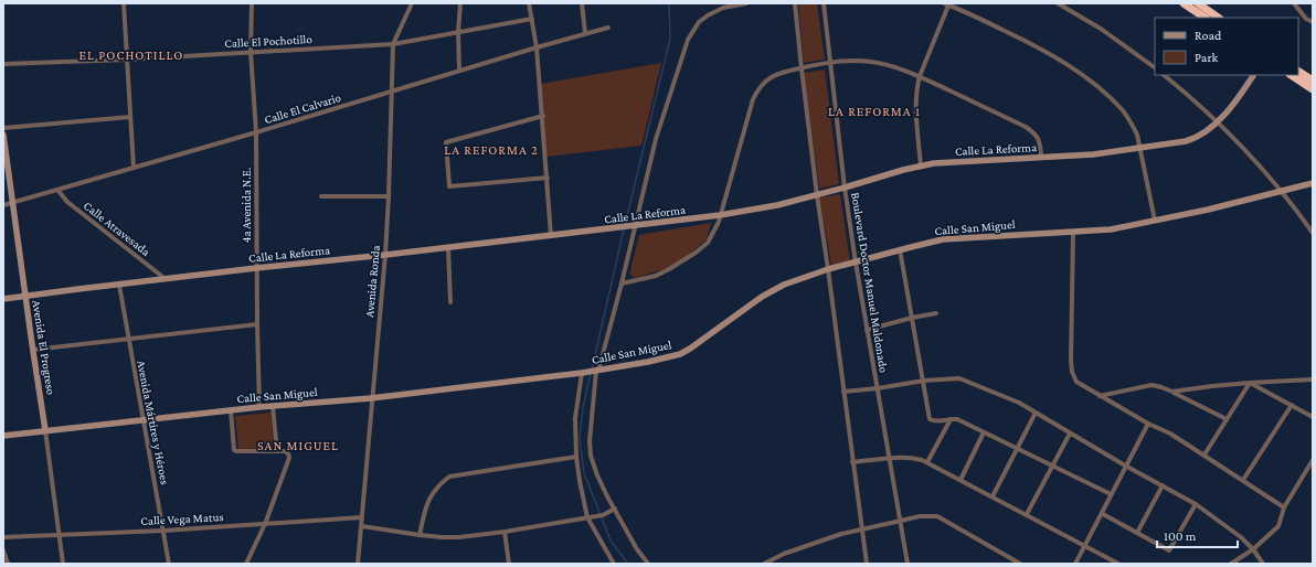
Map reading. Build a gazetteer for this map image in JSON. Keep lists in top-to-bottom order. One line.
{"streets":{"street":["Calle El Pochotillo","Calle El Calvario","Calle La Reforma","4a Avenida N.E.","Calle San Miguel","Calle Atravesada","Avenida Ronda","Boulevard Doctor Manuel Maldonado","Avenida El Progreso","Avenida Mártires y Héroes","Calle Vega Matus"]},"crossings":[["Calle El Pochotillo","4a Avenida N.E."],["Calle El Pochotillo","Avenida Ronda"],["Calle El Calvario","4a Avenida N.E."],["Calle El Calvario","Calle Atravesada"],["Calle El Calvario","Avenida Ronda"],["Calle El Calvario","Avenida El Progreso"],["Calle La Reforma","4a Avenida N.E."],["Calle La Reforma","Calle Atravesada"],["Calle La Reforma","Avenida Ronda"],["Calle La Reforma","Boulevard Doctor Manuel Maldonado"],["Calle La Reforma","Avenida El Progreso"],["Calle La Reforma","Avenida Mártires y Héroes"],["4a Avenida N.E.","Calle San Miguel"],["Calle San Miguel","Avenida Ronda"],["Calle San Miguel","Boulevard Doctor Manuel Maldonado"],["Calle San Miguel","Avenida El Progreso"],["Calle San Miguel","Avenida Mártires y Héroes"],["Avenida Ronda","Calle Vega Matus"],["Avenida El Progreso","Calle Vega Matus"],["Avenida Mártires y Héroes","Calle Vega Matus"]],"districts":["EL POCHOTILLO","LA REFORMA 1","LA REFORMA 2","SAN MIGUEL"],"legend":["Road","Park"],"scale_bar":"100 m"}
